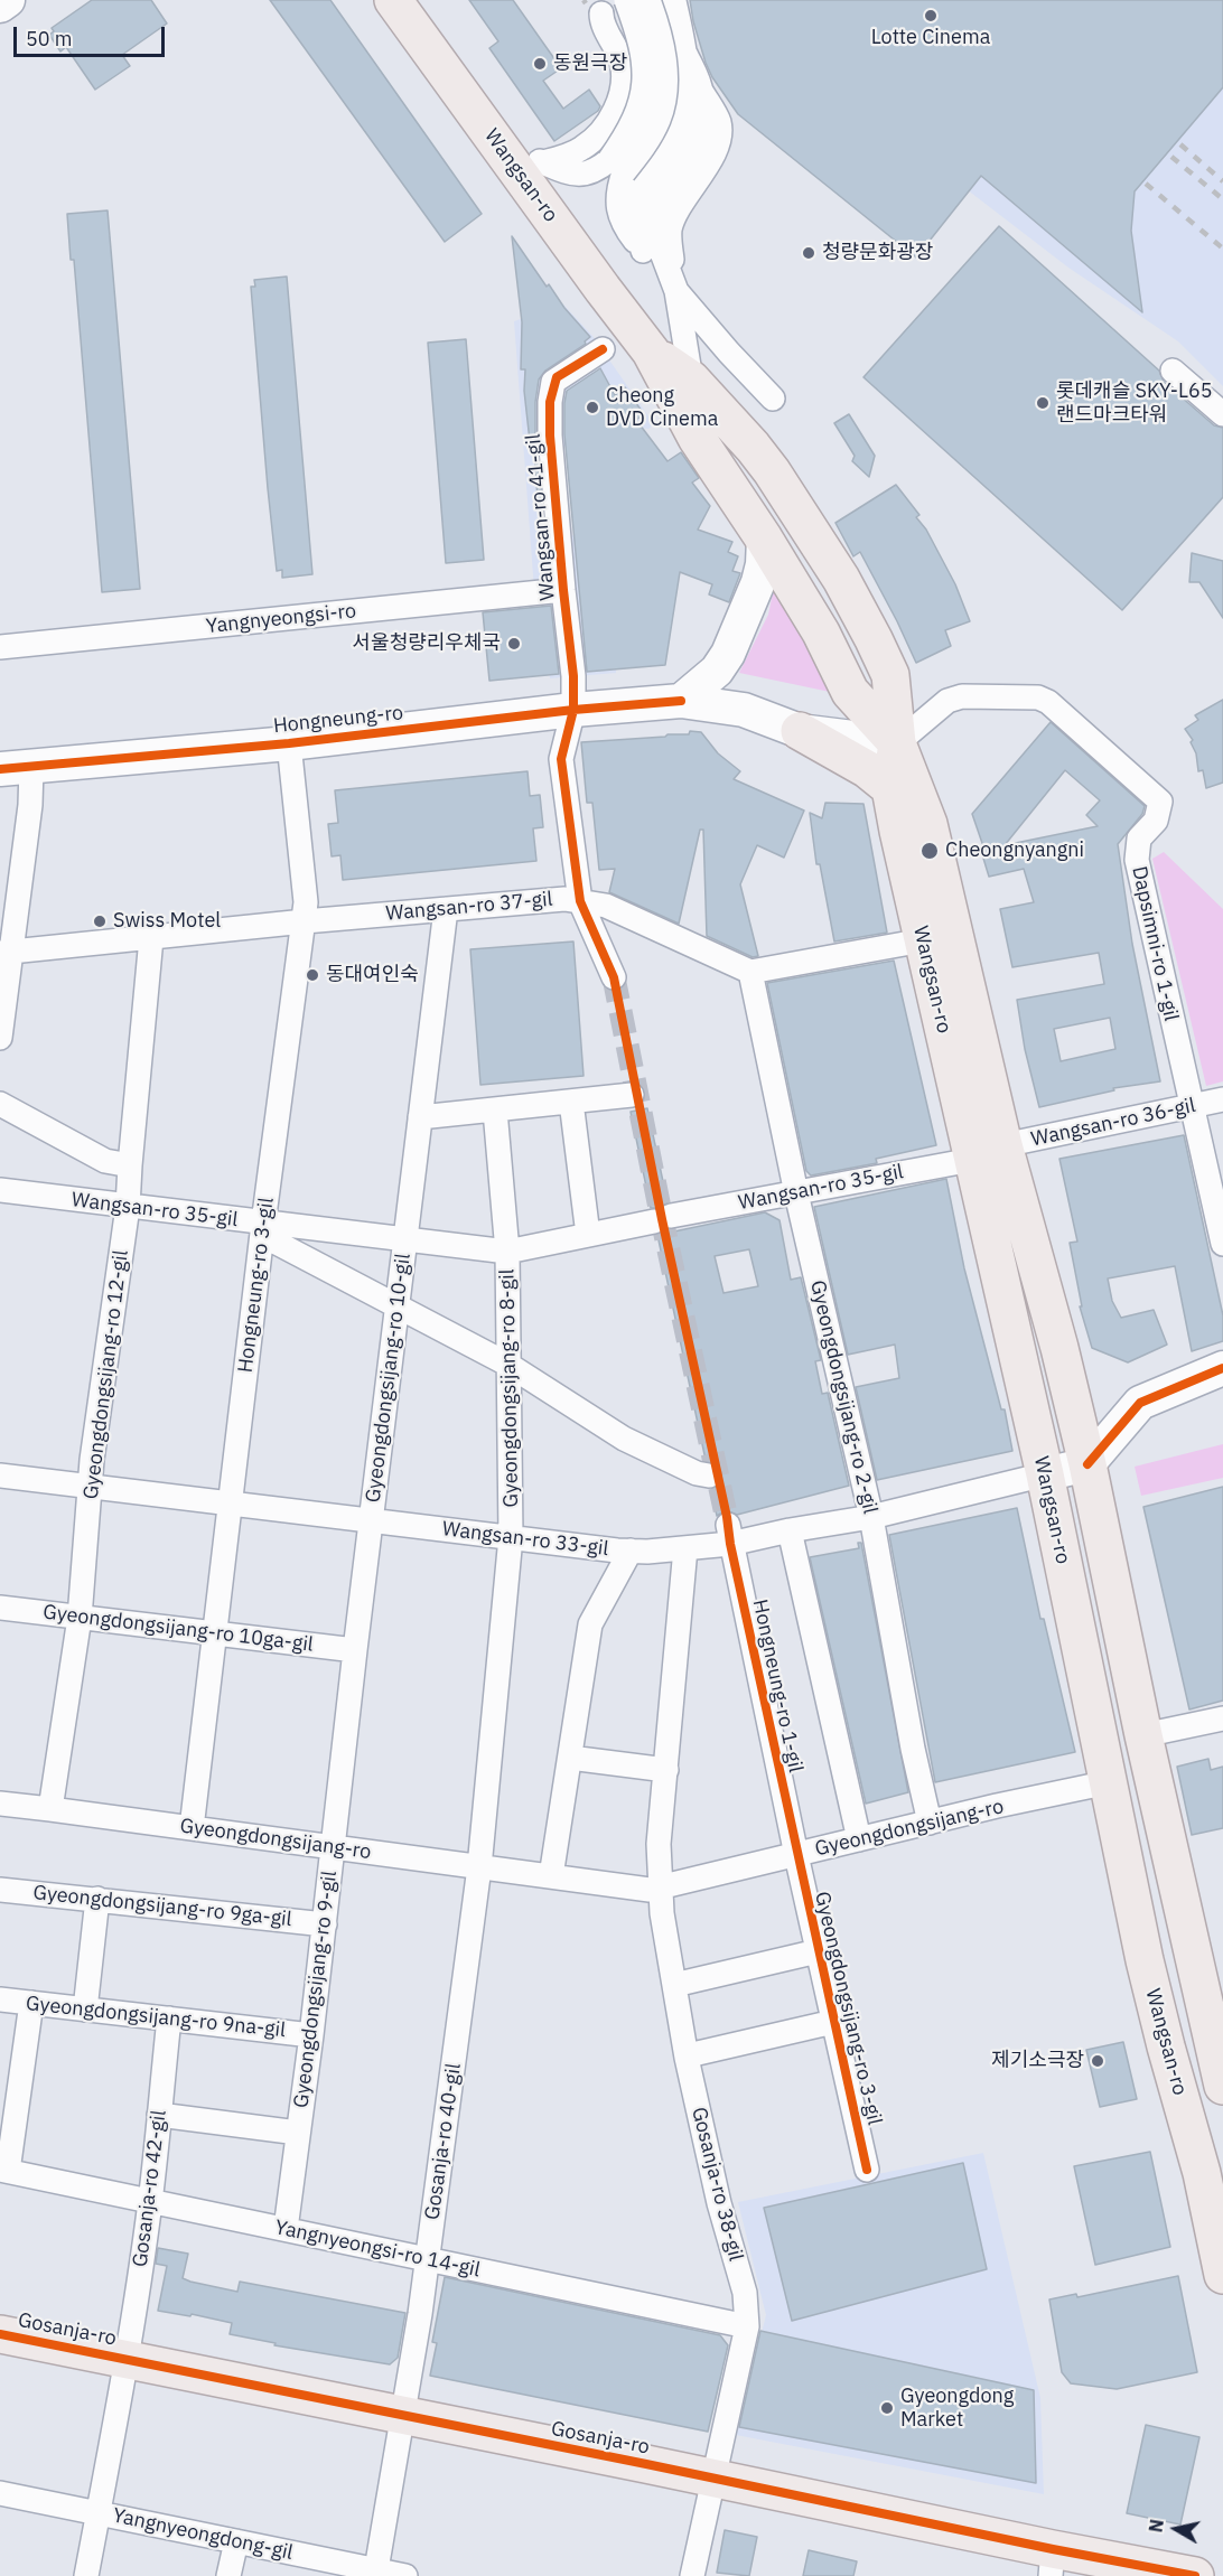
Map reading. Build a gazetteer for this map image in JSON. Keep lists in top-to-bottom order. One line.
{"streets":{"main road":["Wangsan-ro","Hongneung-ro","Gosanja-ro"],"street":["Wangsan-ro 41-gil","Yangnyeongsi-ro","Wangsan-ro 37-gil","Dapsimni-ro 1-gil","Wangsan-ro 36-gil","Wangsan-ro 35-gil","Hongneung-ro 3-gil","Gyeongdongsijang-ro 12-gil","Gyeongdongsijang-ro 10-gil","Gyeongdongsijang-ro 8-gil","Gyeongdongsijang-ro 2-gil","Wangsan-ro 33-gil","Gyeongdongsijang-ro 10ga-gil","Hongneung-ro 1-gil","Gyeongdongsijang-ro","Gyeongdongsijang-ro 9ga-gil","Gyeongdongsijang-ro 9-gil","Gyeongdongsijang-ro 3-gil","Gyeongdongsijang-ro 9na-gil","Gosanja-ro 40-gil","Gosanja-ro 38-gil","Gosanja-ro 42-gil","Yangnyeongsi-ro 14-gil","Yangnyeongdong-gil"]},"crossings":[["Wangsan-ro","Hongneung-ro"],["Wangsan-ro","Dapsimni-ro 1-gil"],["Wangsan-ro","Wangsan-ro 36-gil"],["Wangsan-ro","Wangsan-ro 35-gil"],["Wangsan-ro","Wangsan-ro 33-gil"],["Wangsan-ro","Gyeongdongsijang-ro"],["Wangsan-ro 41-gil","Yangnyeongsi-ro"],["Wangsan-ro 41-gil","Hongneung-ro"],["Hongneung-ro","Dapsimni-ro 1-gil"],["Hongneung-ro","Hongneung-ro 3-gil"],["Wangsan-ro 37-gil","Hongneung-ro 3-gil"],["Wangsan-ro 37-gil","Gyeongdongsijang-ro 12-gil"],["Wangsan-ro 37-gil","Gyeongdongsijang-ro 10-gil"],["Wangsan-ro 37-gil","Gyeongdongsijang-ro 2-gil"],["Dapsimni-ro 1-gil","Wangsan-ro 36-gil"],["Wangsan-ro 36-gil","Wangsan-ro 35-gil"],["Wangsan-ro 35-gil","Hongneung-ro 3-gil"],["Wangsan-ro 35-gil","Gyeongdongsijang-ro 12-gil"],["Wangsan-ro 35-gil","Gyeongdongsijang-ro 10-gil"],["Wangsan-ro 35-gil","Gyeongdongsijang-ro 8-gil"],["Wangsan-ro 35-gil","Gyeongdongsijang-ro 2-gil"],["Hongneung-ro 3-gil","Wangsan-ro 33-gil"],["Hongneung-ro 3-gil","Gyeongdongsijang-ro 10ga-gil"],["Hongneung-ro 3-gil","Gyeongdongsijang-ro"],["Gyeongdongsijang-ro 12-gil","Wangsan-ro 33-gil"],["Gyeongdongsijang-ro 12-gil","Gyeongdongsijang-ro 10ga-gil"],["Gyeongdongsijang-ro 12-gil","Gyeongdongsijang-ro"],["Gyeongdongsijang-ro 10-gil","Wangsan-ro 33-gil"],["Gyeongdongsijang-ro 10-gil","Gyeongdongsijang-ro 10ga-gil"],["Gyeongdongsijang-ro 10-gil","Gyeongdongsijang-ro"],["Gyeongdongsijang-ro 10-gil","Gyeongdongsijang-ro 9-gil"],["Gyeongdongsijang-ro 8-gil","Wangsan-ro 33-gil"],["Gyeongdongsijang-ro 8-gil","Gyeongdongsijang-ro"],["Gyeongdongsijang-ro 8-gil","Gosanja-ro 40-gil"],["Gyeongdongsijang-ro 2-gil","Wangsan-ro 33-gil"],["Gyeongdongsijang-ro 2-gil","Gyeongdongsijang-ro"],["Wangsan-ro 33-gil","Hongneung-ro 1-gil"],["Wangsan-ro 33-gil","Gosanja-ro 38-gil"],["Hongneung-ro 1-gil","Gyeongdongsijang-ro"],["Hongneung-ro 1-gil","Gyeongdongsijang-ro 3-gil"],["Gyeongdongsijang-ro","Gyeongdongsijang-ro 9-gil"],["Gyeongdongsijang-ro","Gyeongdongsijang-ro 3-gil"],["Gyeongdongsijang-ro","Gosanja-ro 40-gil"],["Gyeongdongsijang-ro","Gosanja-ro 38-gil"],["Gyeongdongsijang-ro 9ga-gil","Gyeongdongsijang-ro 9-gil"],["Gyeongdongsijang-ro 9-gil","Gyeongdongsijang-ro 9na-gil"],["Gyeongdongsijang-ro 9-gil","Gosanja-ro 42-gil"],["Gyeongdongsijang-ro 9-gil","Yangnyeongsi-ro 14-gil"],["Gyeongdongsijang-ro 3-gil","Gosanja-ro 38-gil"],["Gyeongdongsijang-ro 9na-gil","Gosanja-ro 42-gil"],["Gyeongdongsijang-ro 9na-gil","Yangnyeongsi-ro 14-gil"],["Gosanja-ro 40-gil","Yangnyeongsi-ro 14-gil"],["Gosanja-ro 40-gil","Gosanja-ro"],["Gosanja-ro 40-gil","Yangnyeongdong-gil"],["Gosanja-ro 38-gil","Yangnyeongsi-ro 14-gil"],["Gosanja-ro 38-gil","Gosanja-ro"],["Gosanja-ro 42-gil","Yangnyeongsi-ro 14-gil"],["Gosanja-ro 42-gil","Gosanja-ro"],["Gosanja-ro 42-gil","Yangnyeongdong-gil"]],"places":["Lotte Cinema","동원극장","청량문화광장","롯데캐슬 SKY-L65 랜드마크타워","Cheong DVD Cinema","서울청량리우체국","Cheongnyangni","Swiss Motel","동대여인숙","제기소극장","Gyeongdong Market"],"scale_bar":"50 m","north":"left"}
